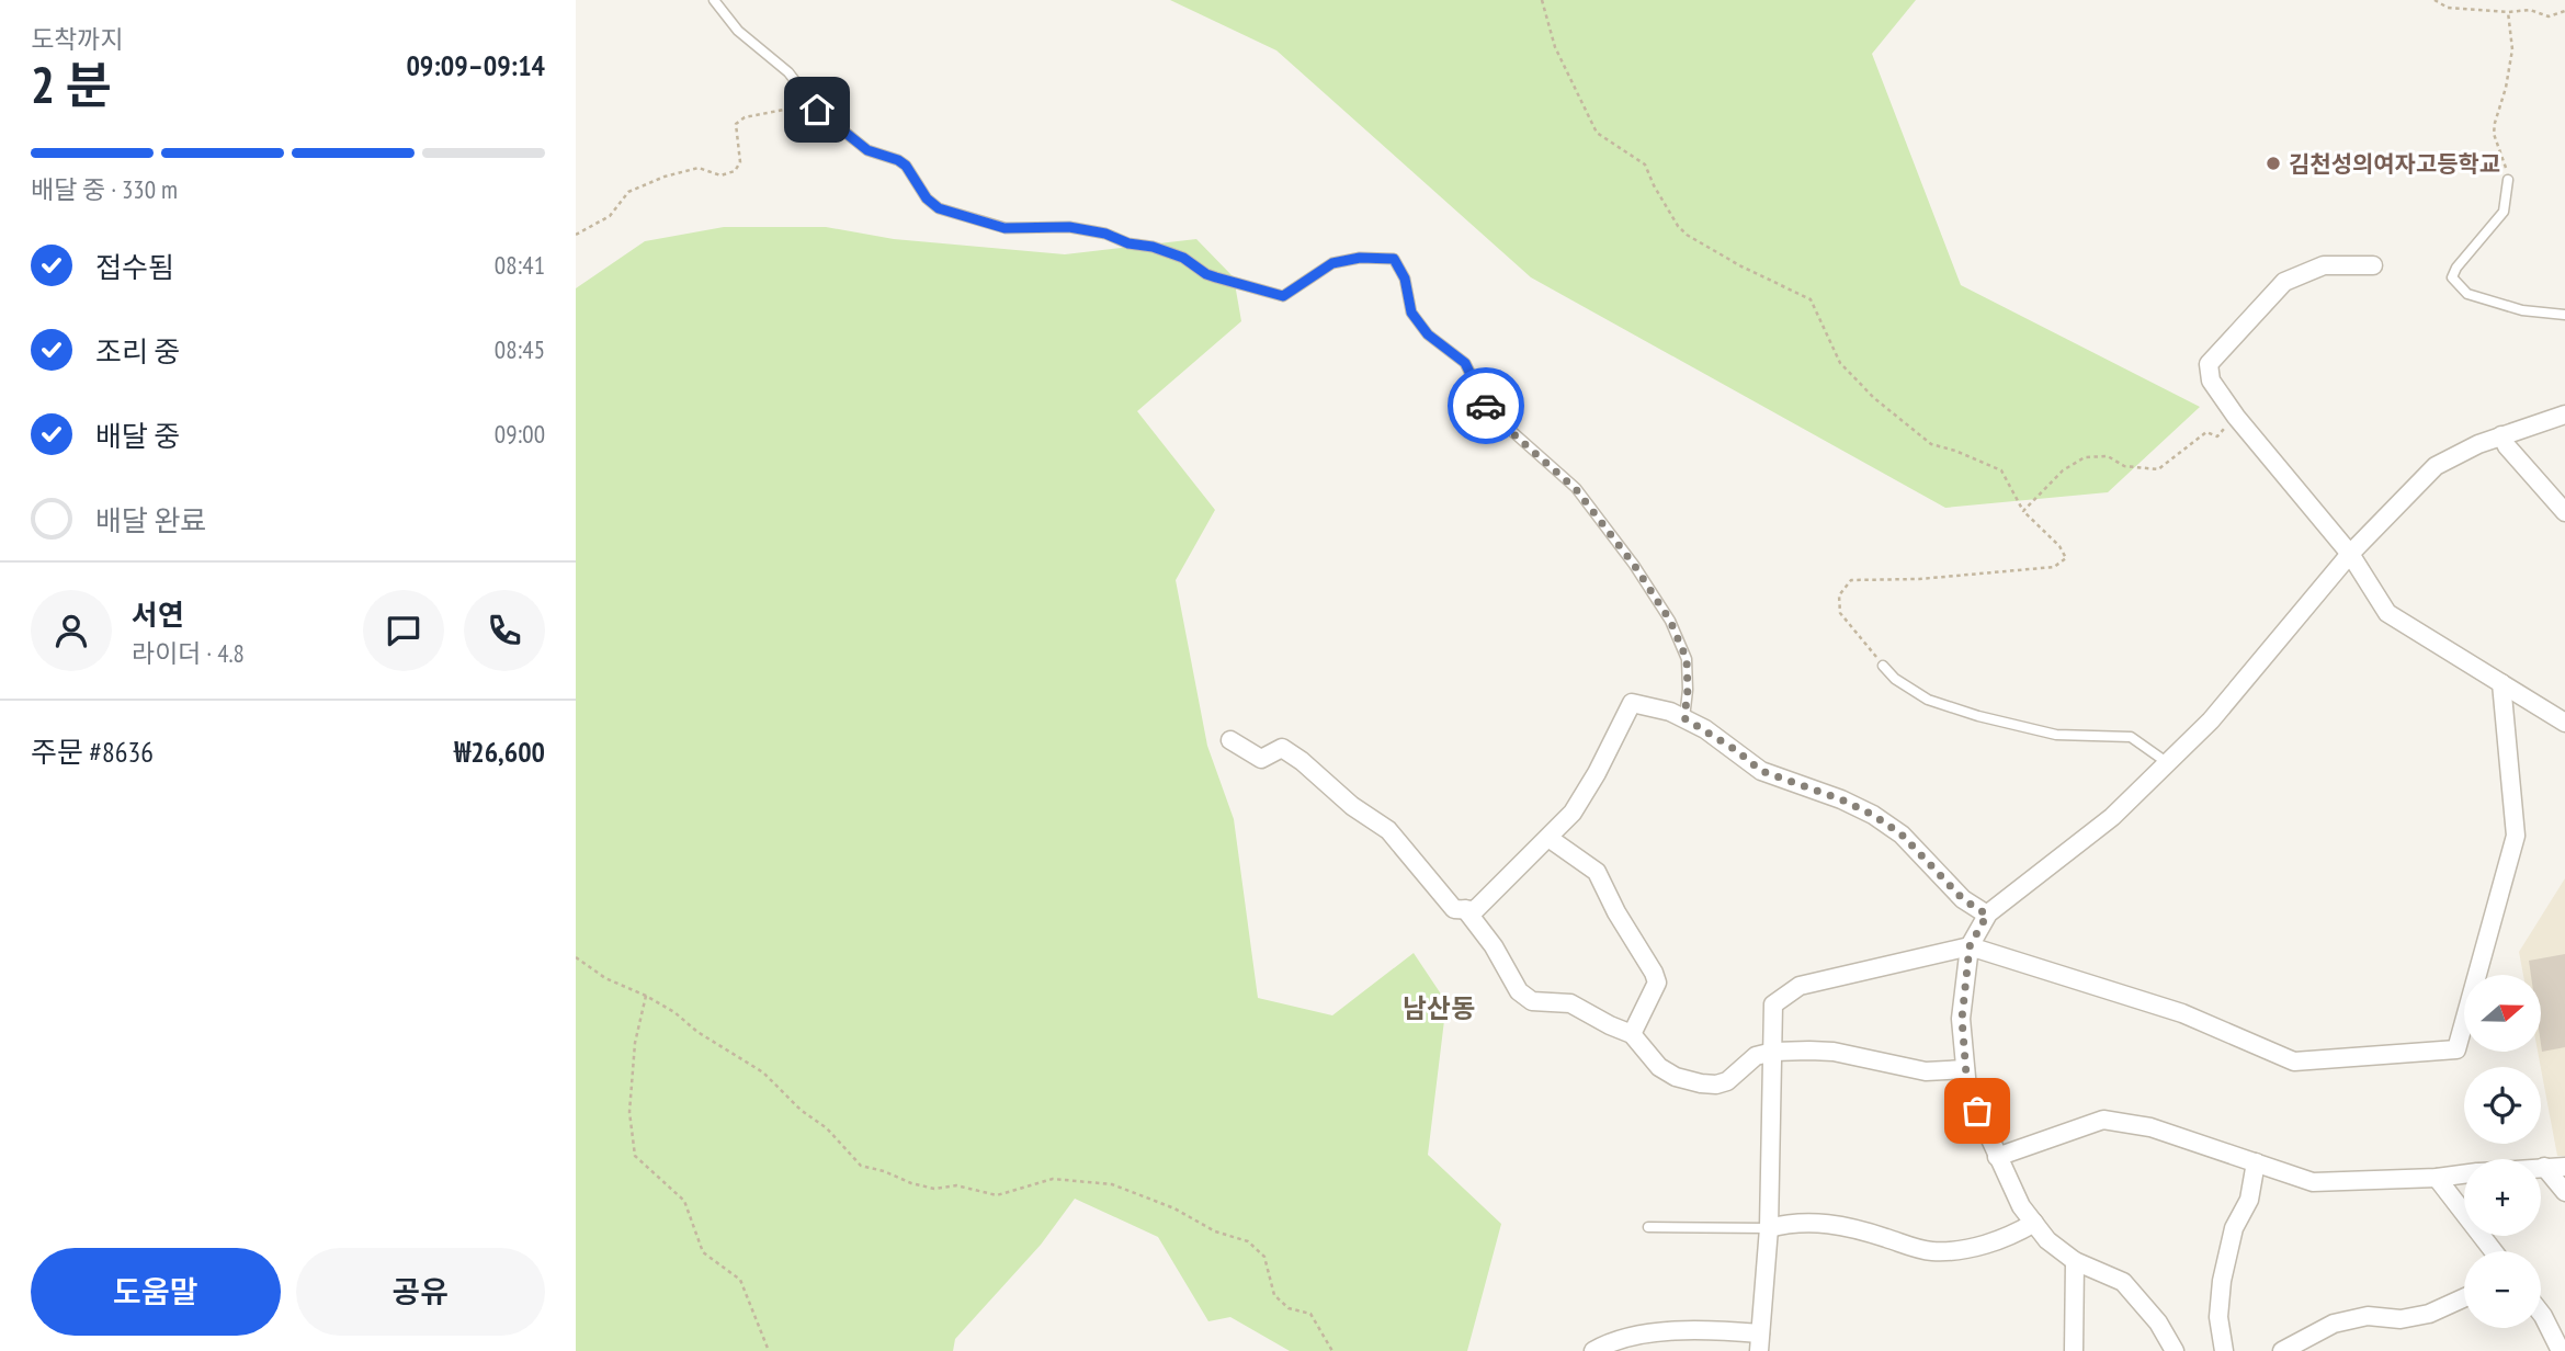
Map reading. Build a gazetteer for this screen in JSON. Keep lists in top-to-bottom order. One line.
{"districts":["남산동"],"places":["김천성의여자고등학교"],"north":"right","page":{"heading":["2 분","도착까지","09:09–09:14"],"panel":["서연","라이더 · 4.8","주문 #8636","₩26,600"],"bar":"배달 중 · 330 m","list":[["접수됨","08:41"],["조리 중","08:45"],["배달 중","09:00"],"배달 완료"],"map_buttons":["+","−"],"buttons":["도움말","공유"]}}
